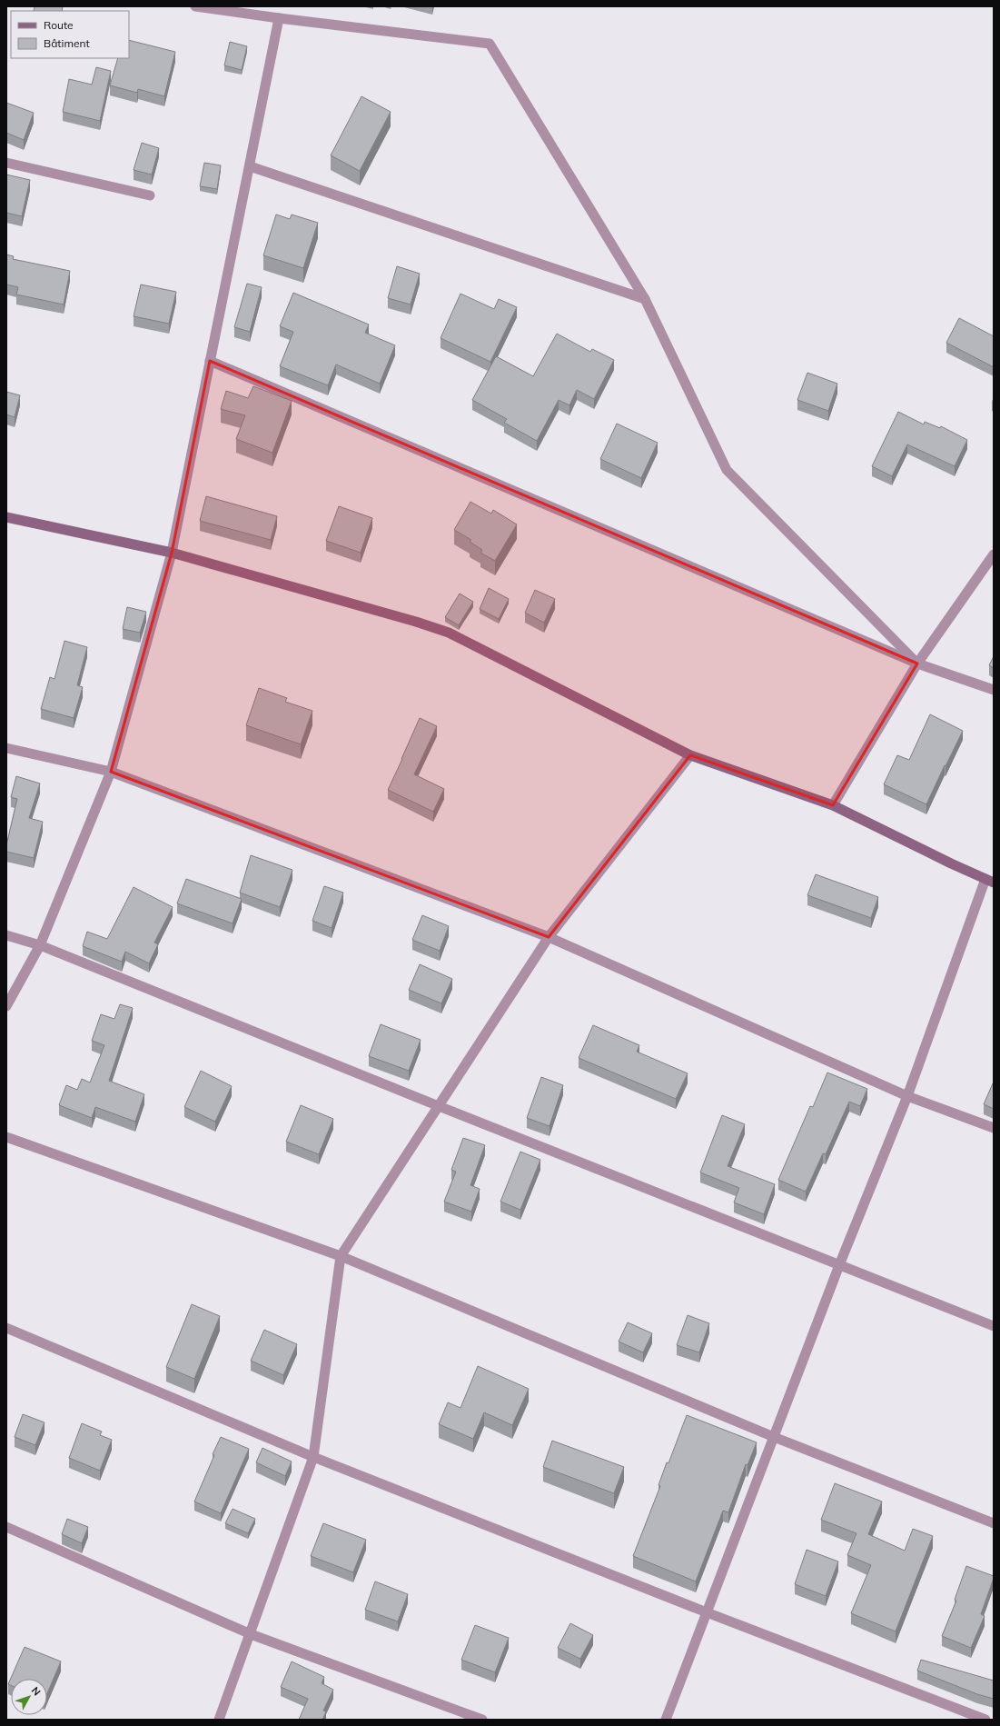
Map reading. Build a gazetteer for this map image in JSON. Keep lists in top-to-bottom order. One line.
{"legend":["Route","Bâtiment"],"north":"top right"}
